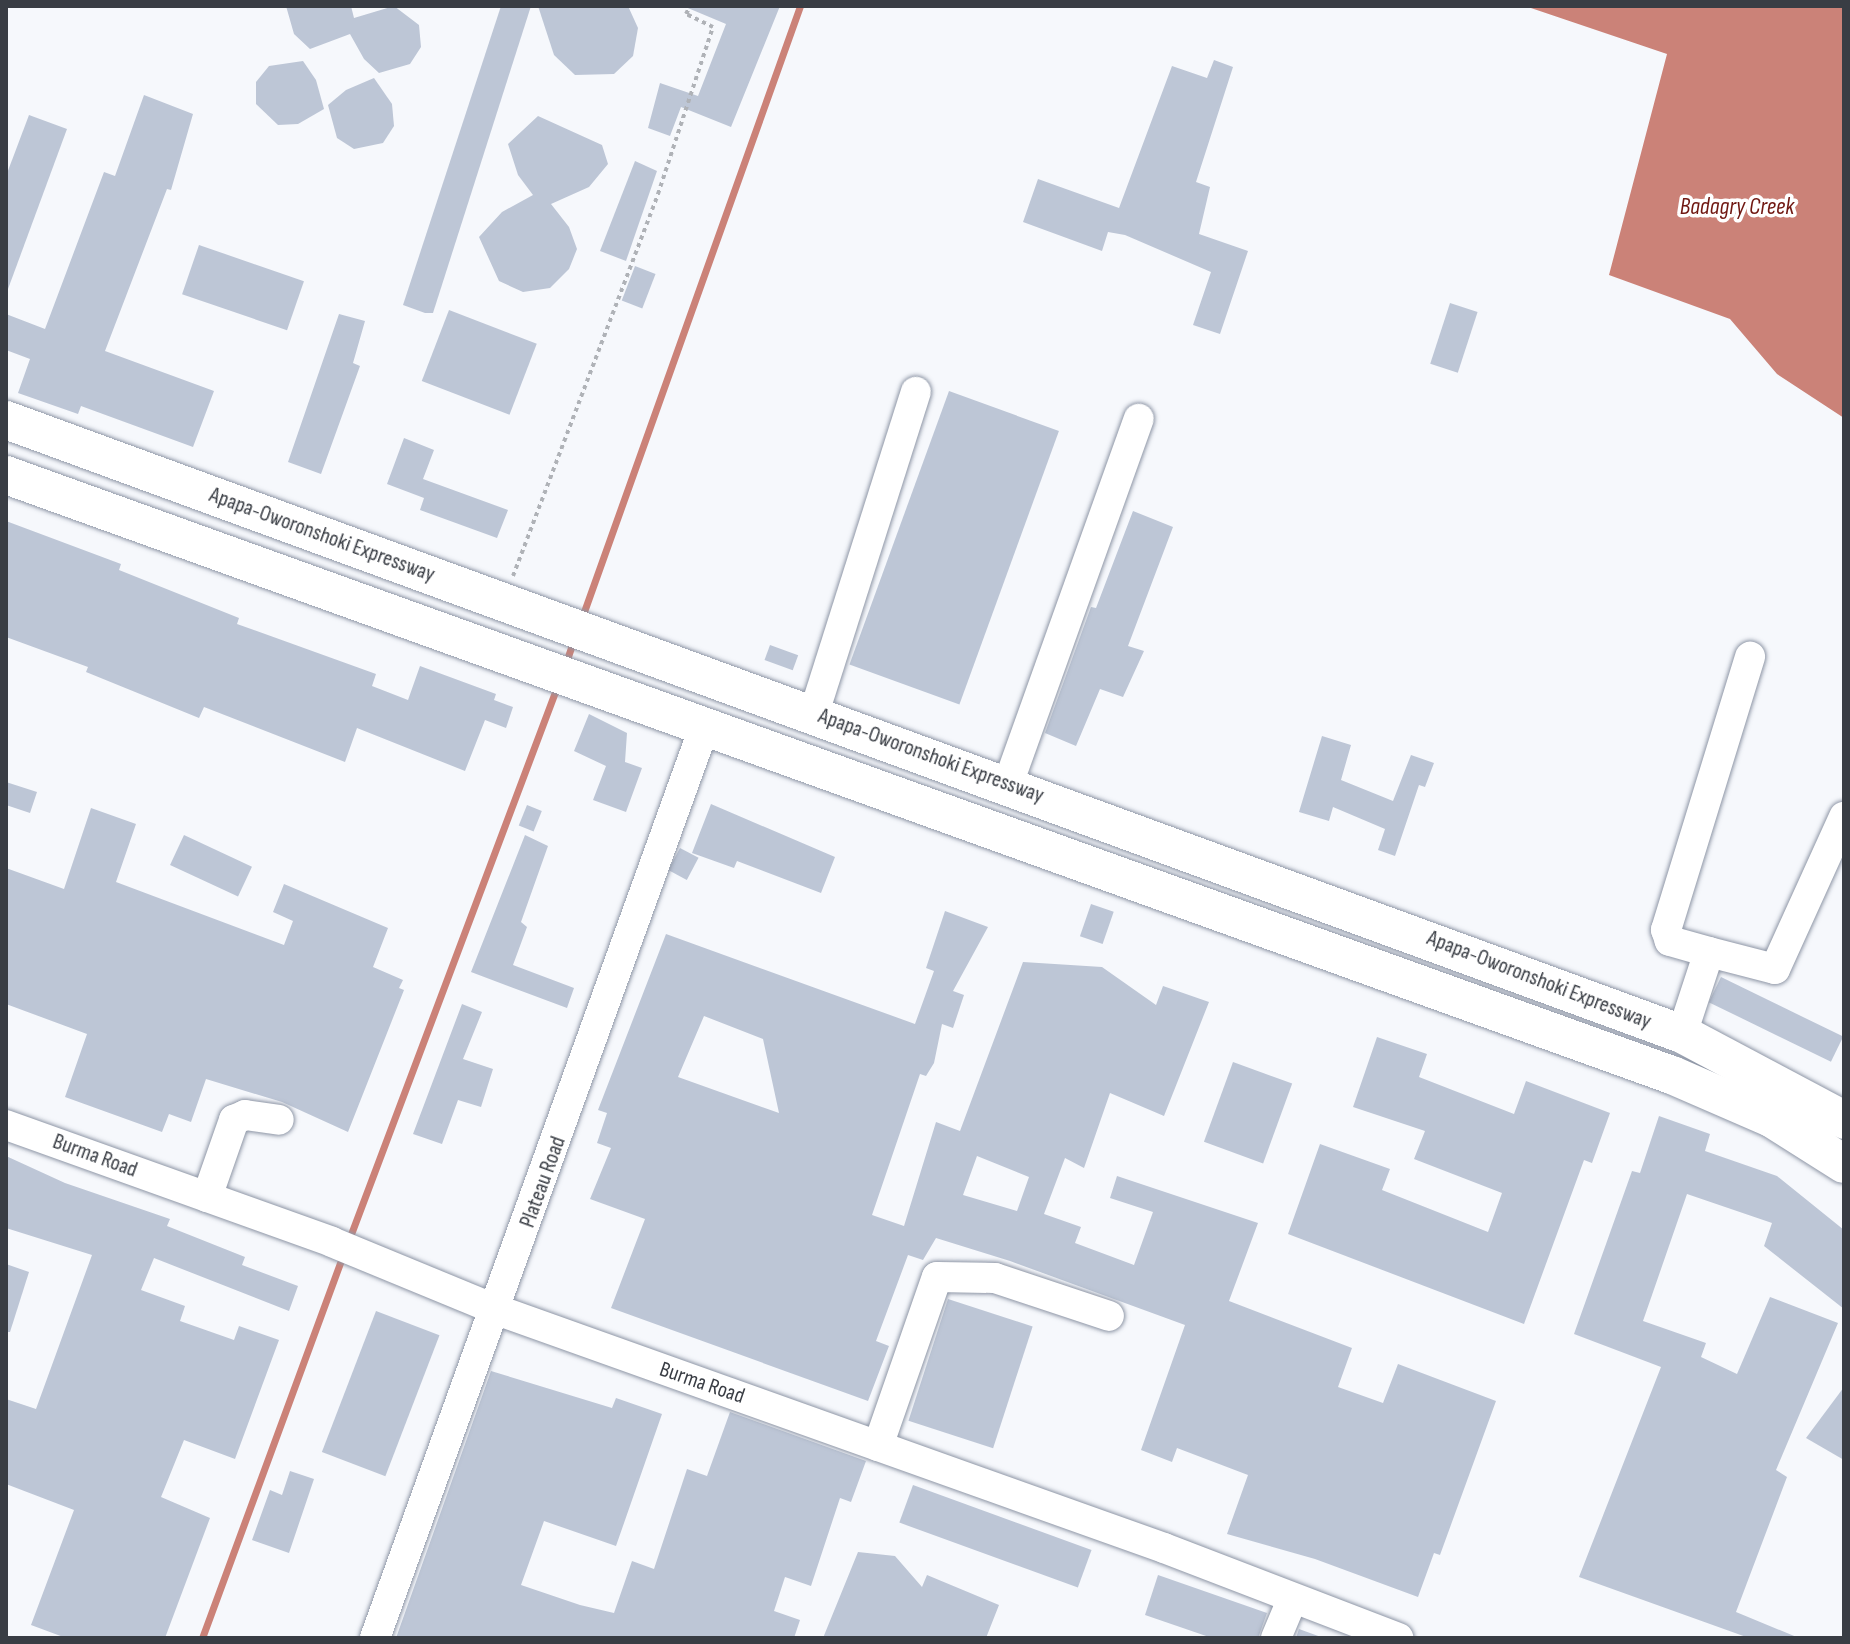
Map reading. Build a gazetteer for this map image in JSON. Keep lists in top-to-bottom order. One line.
{"streets":{"main road":["Apapa-Oworonshoki Expressway"],"street":["Burma Road","Plateau Road"]},"crossings":[["Apapa-Oworonshoki Expressway","Plateau Road"],["Burma Road","Plateau Road"]],"water":["Badagry Creek"]}
